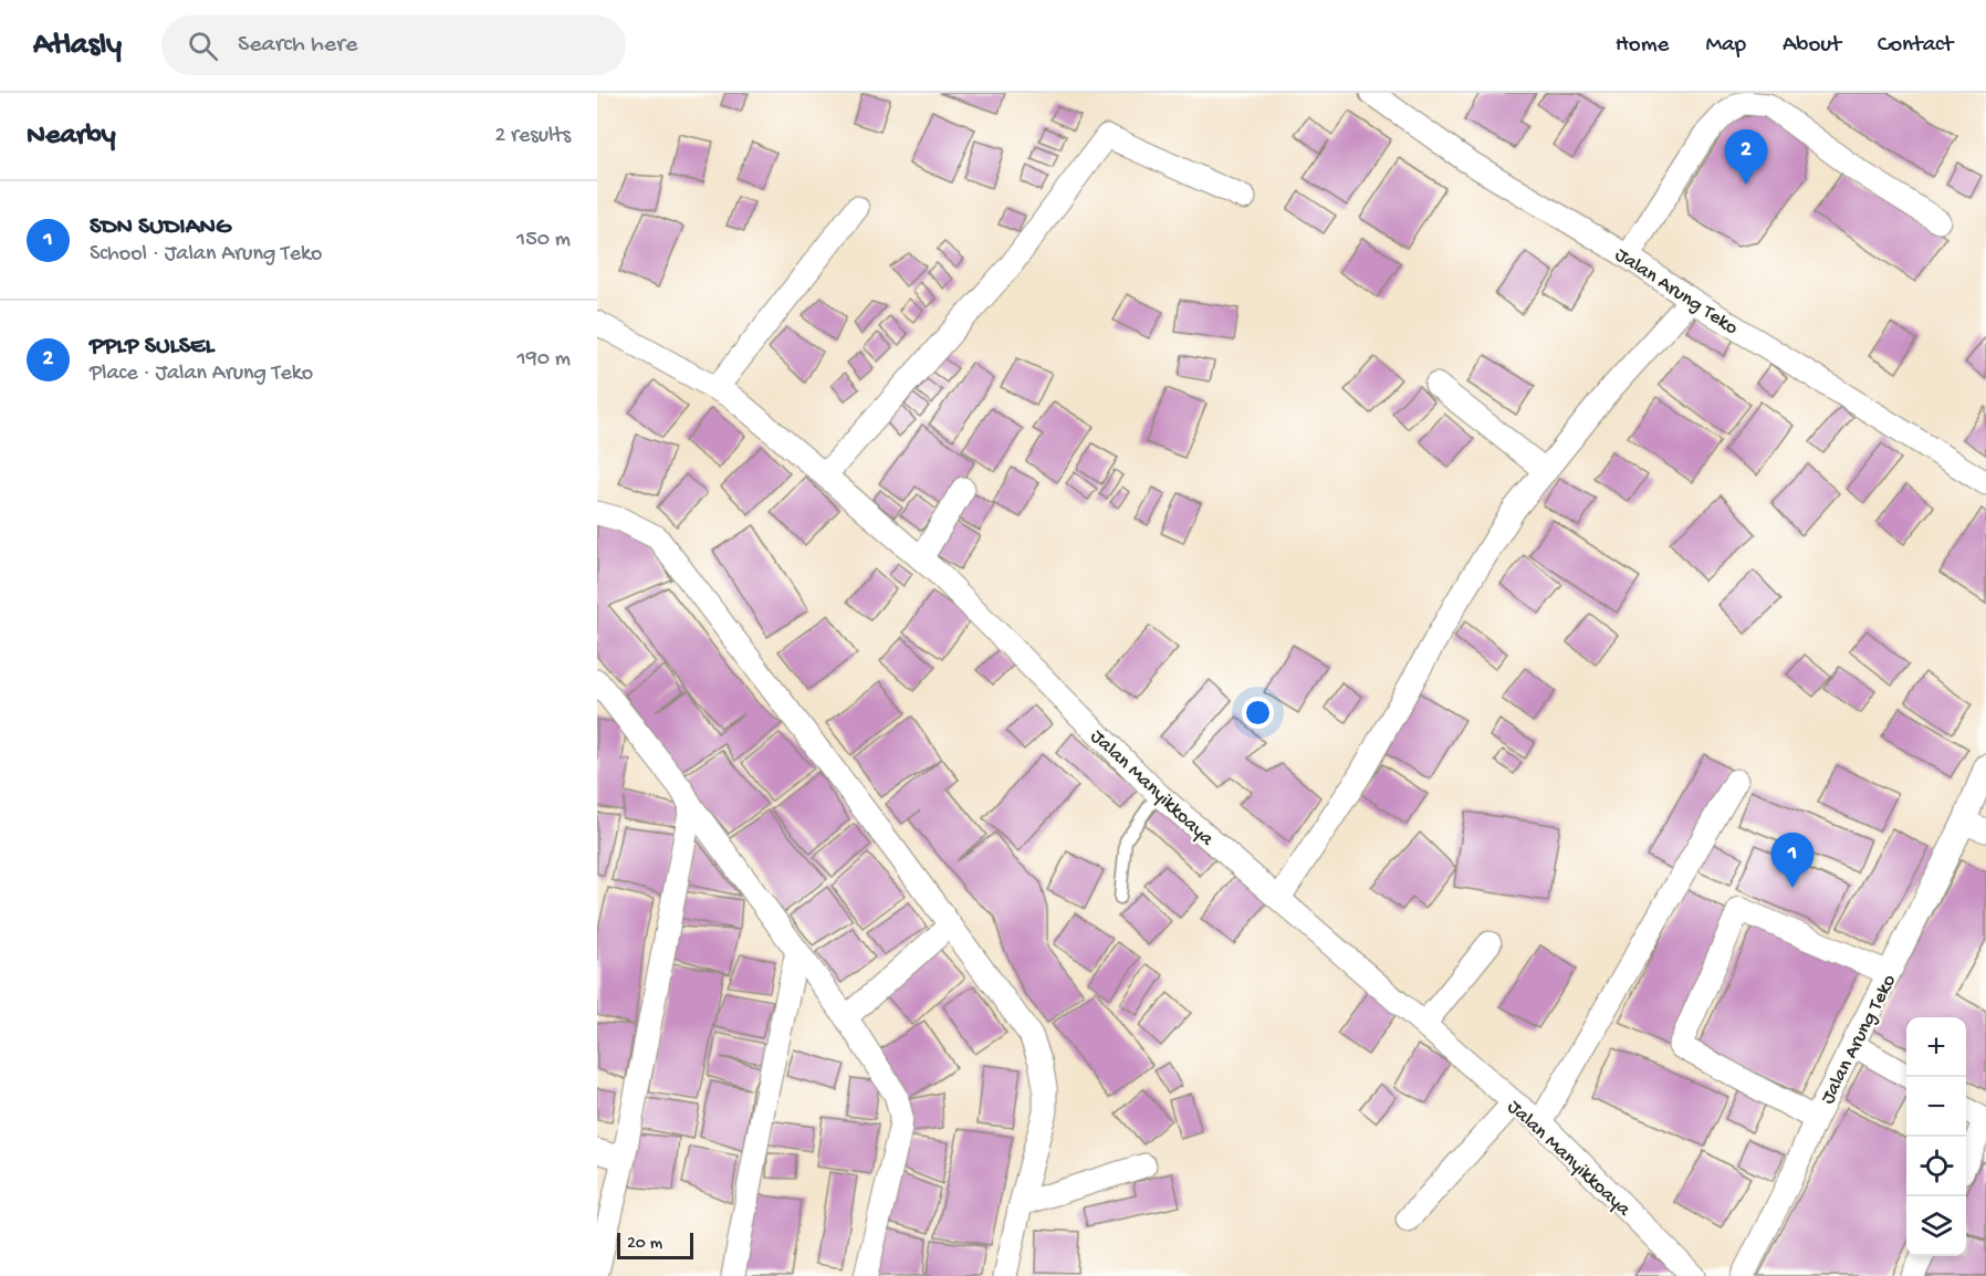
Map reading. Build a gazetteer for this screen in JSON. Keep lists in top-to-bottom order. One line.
{"streets":{"street":["Jalan Arung Teko","Jalan Manyikkoaya"]},"scale_bar":"20 m","page":{"header":"Atlasly","search":"Search here","nav":["Home","Map","About","Contact"],"heading":["Nearby","2 results"],"pins":["2","1"],"list":[{"mark":"1","name":"SDN SUDIANG","note":"School · Jalan Arung Teko","value":"150 m"},{"mark":"2","name":"PPLP SULSEL","note":"Place · Jalan Arung Teko","value":"190 m"}],"map_buttons":["+","−"],"scale":"20 m"}}
